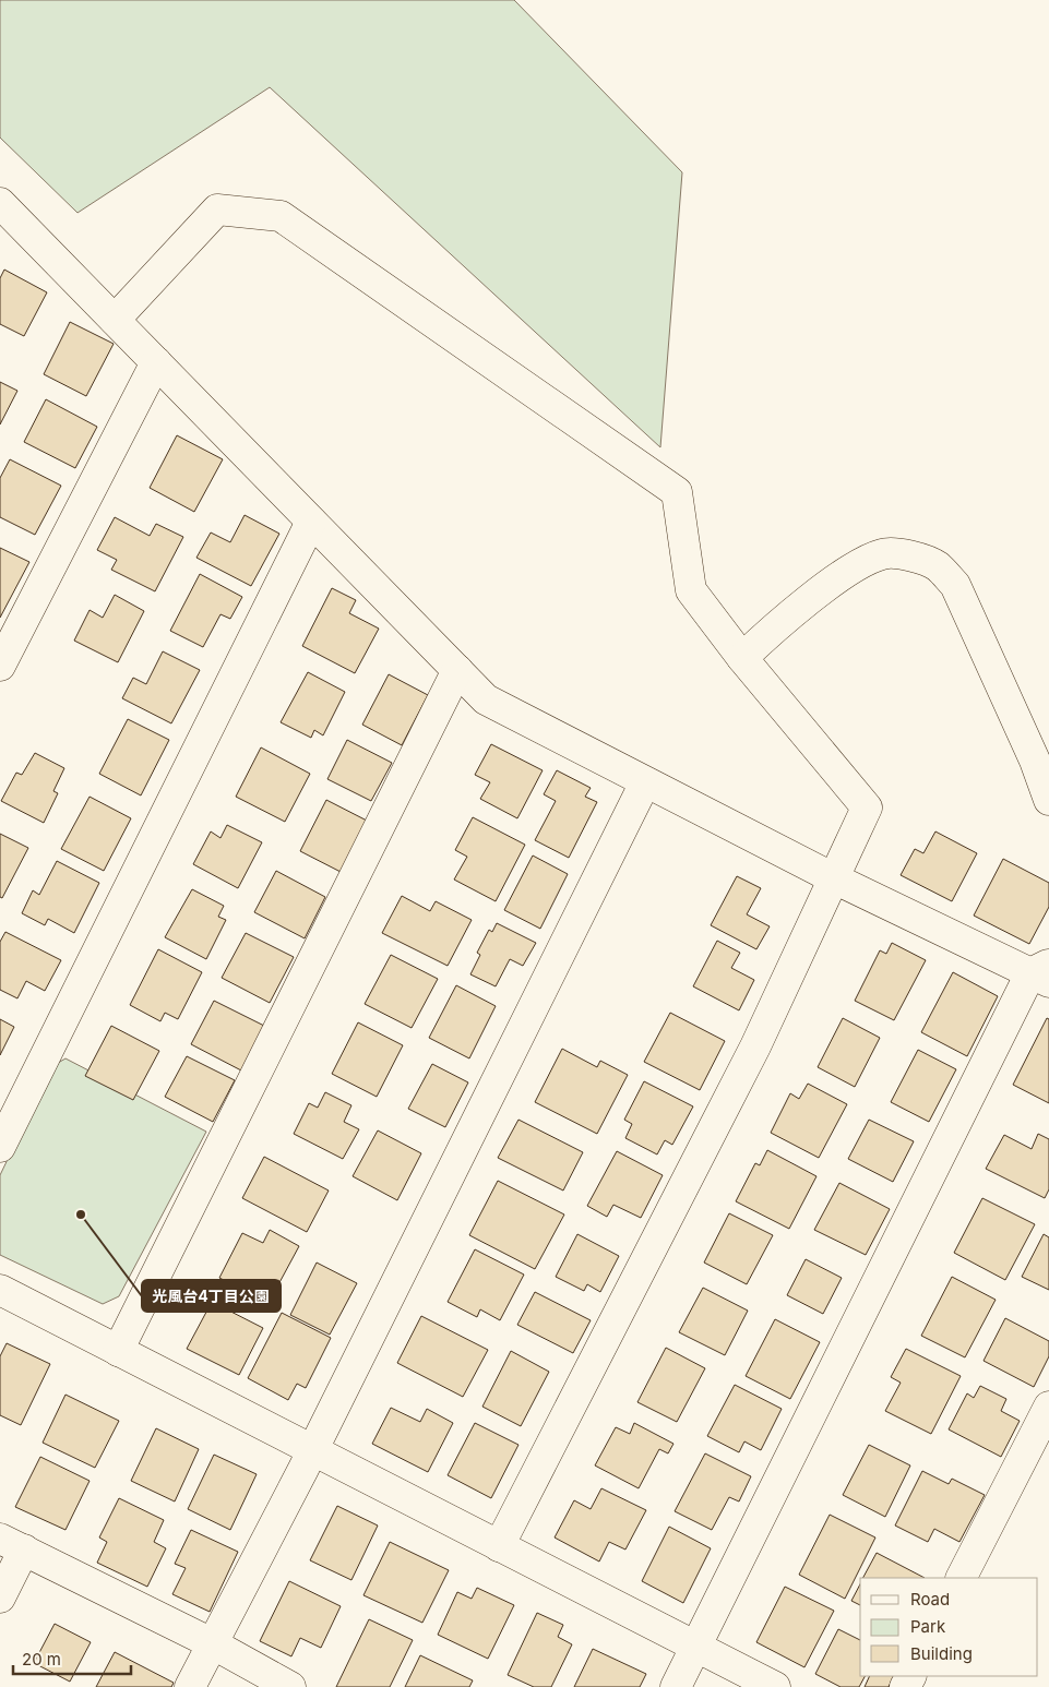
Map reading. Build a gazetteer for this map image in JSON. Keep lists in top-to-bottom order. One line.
{"places":["光風台4丁目公園"],"legend":["Road","Park","Building"],"scale_bar":"20 m"}
